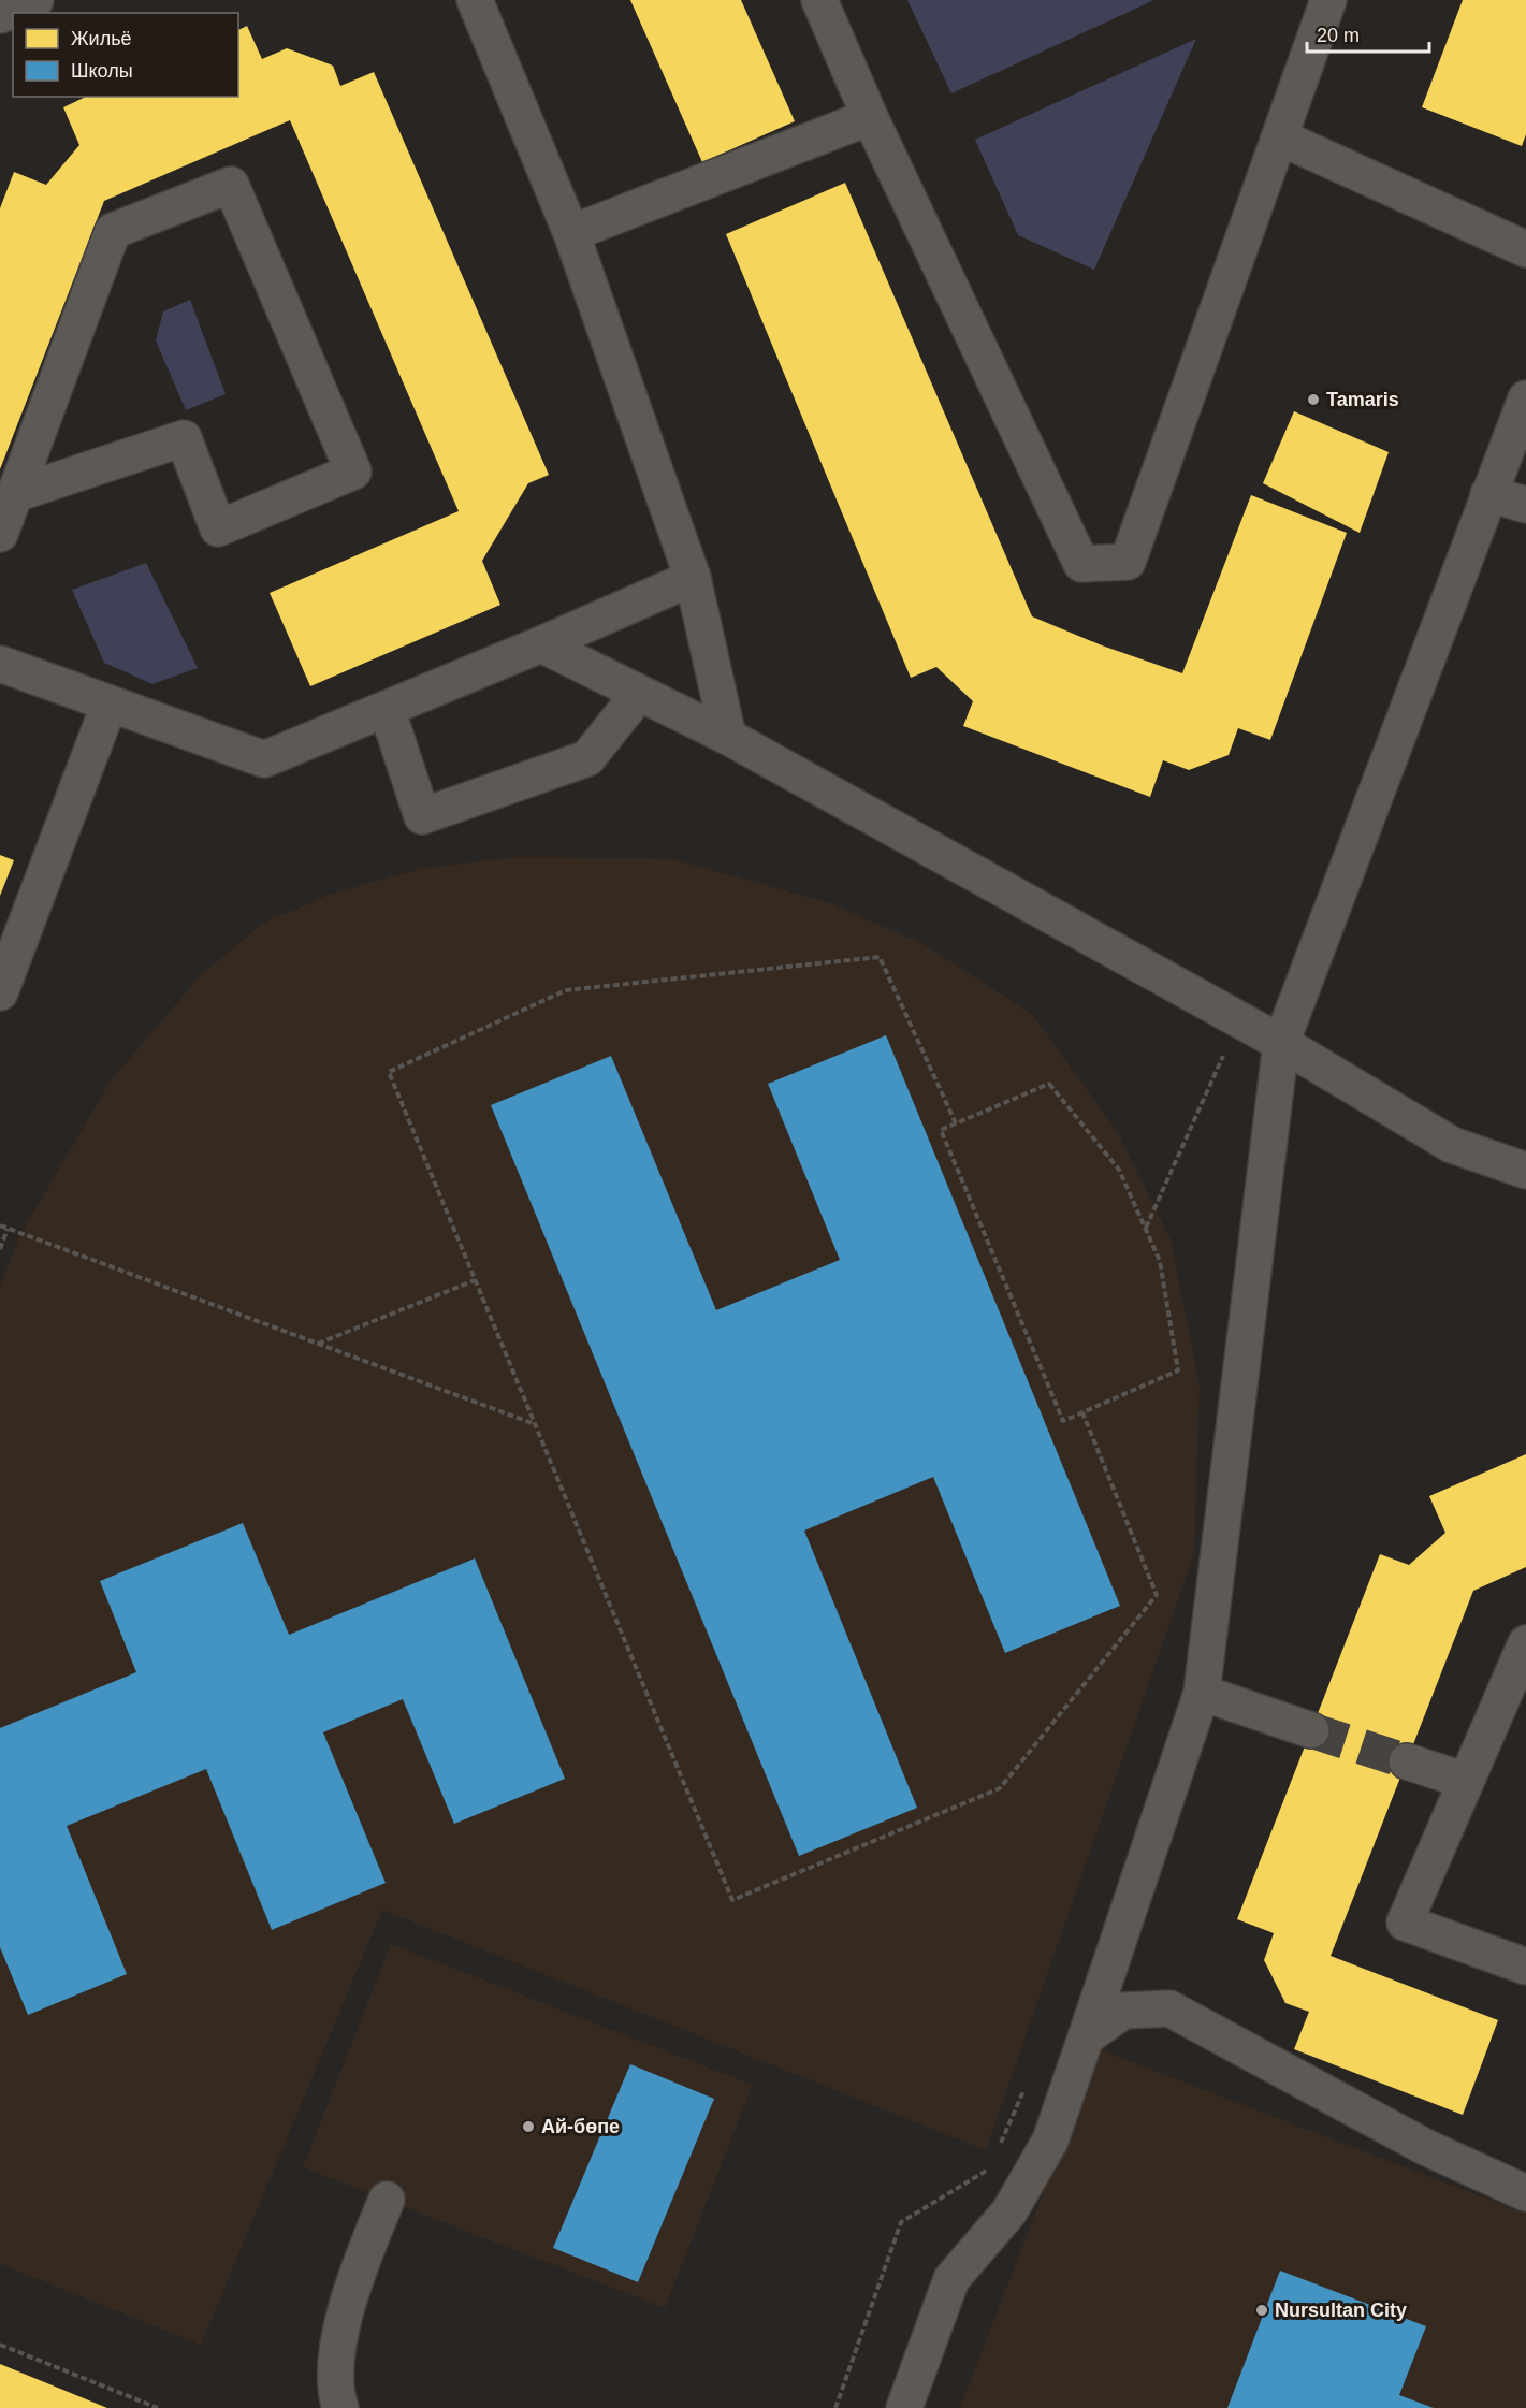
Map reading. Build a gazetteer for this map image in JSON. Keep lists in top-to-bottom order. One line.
{"places":["Tamaris","Ай-бөпе","Nursultan City"],"legend":["Жильё","Школы"],"scale_bar":"20 m"}
